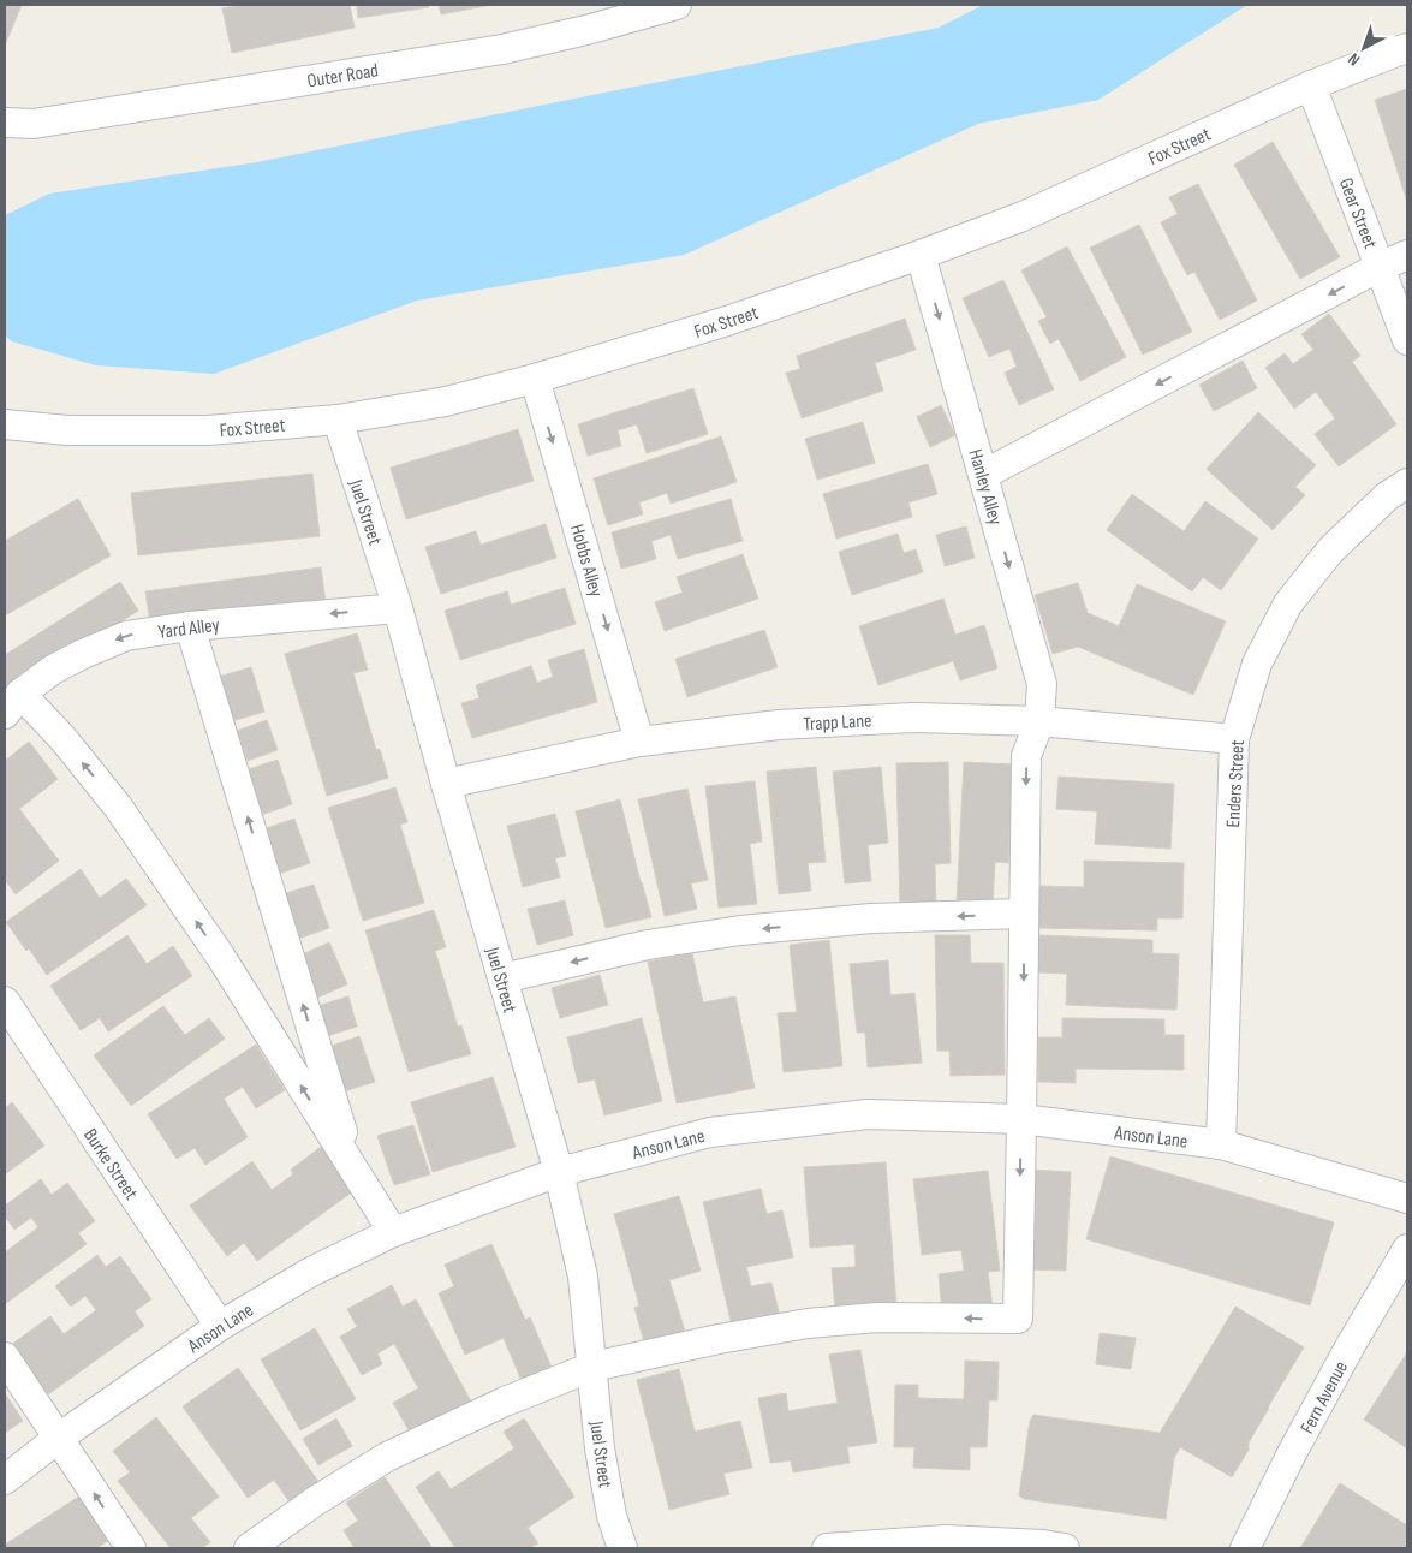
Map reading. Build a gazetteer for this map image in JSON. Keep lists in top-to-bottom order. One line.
{"streets":{"street":["Outer Road","Fox Street","Gear Street","Hanley Alley","Juel Street","Hobbs Alley","Yard Alley","Trapp Lane","Enders Street","Anson Lane","Burke Street","Fern Avenue"]},"crossings":[["Fox Street","Gear Street"],["Fox Street","Hanley Alley"],["Fox Street","Juel Street"],["Fox Street","Hobbs Alley"],["Hanley Alley","Juel Street"],["Hanley Alley","Trapp Lane"],["Hanley Alley","Anson Lane"],["Juel Street","Yard Alley"],["Juel Street","Trapp Lane"],["Juel Street","Anson Lane"],["Hobbs Alley","Trapp Lane"],["Trapp Lane","Enders Street"],["Enders Street","Anson Lane"],["Anson Lane","Burke Street"]],"one_way":["Hobbs Alley","Yard Alley"],"north":"bottom left"}
